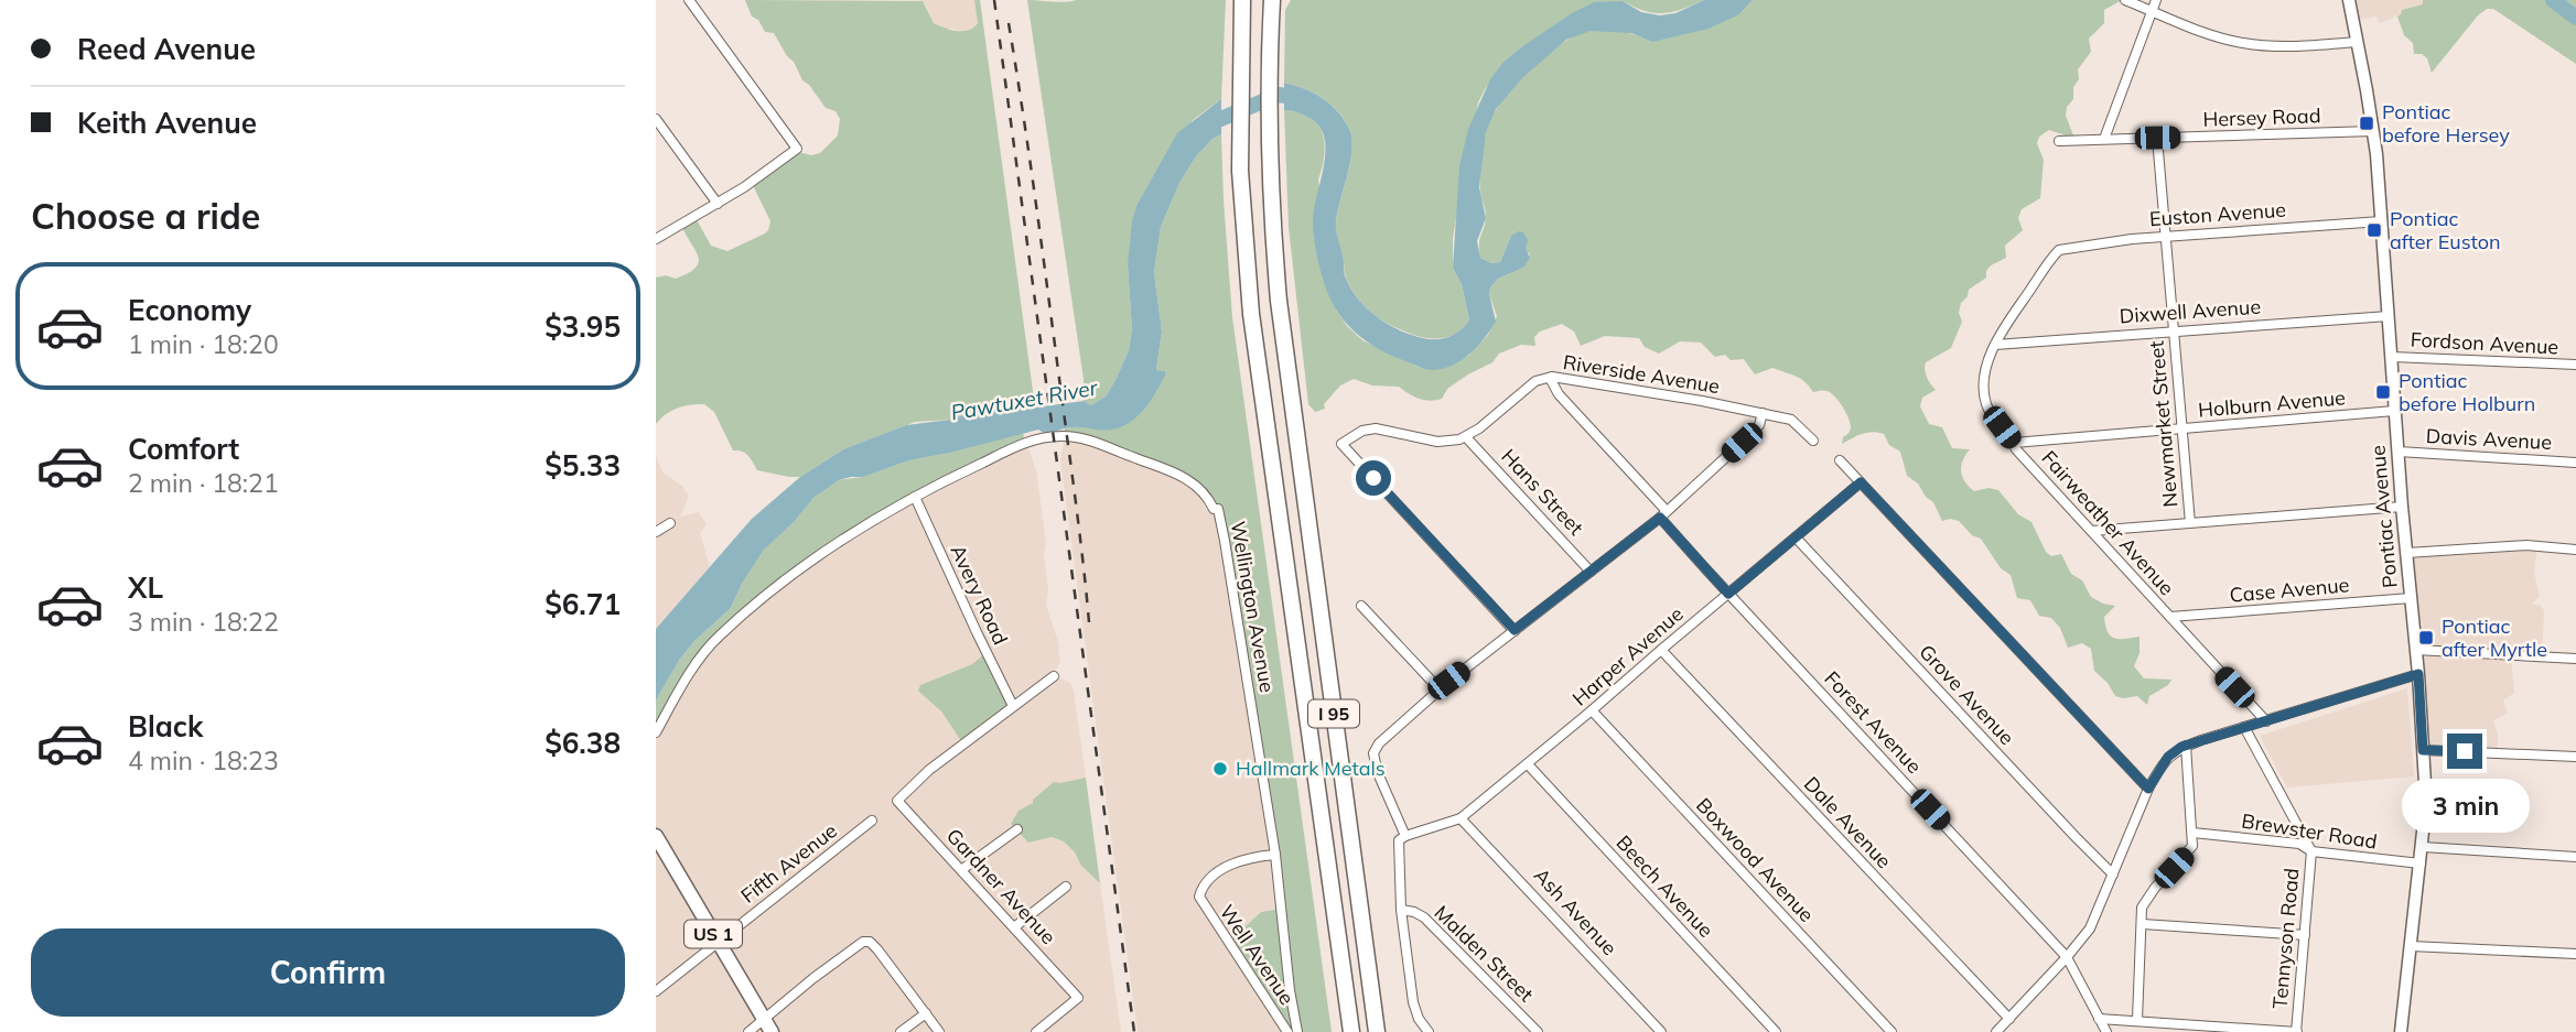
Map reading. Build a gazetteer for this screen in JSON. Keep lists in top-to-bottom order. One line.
{"streets":{"highway":["I 95"],"main road":["Pontiac Avenue","US 1"],"street":["Hersey Road","Euston Avenue","Dixwell Avenue","Fordson Avenue","Riverside Avenue","Holburn Avenue","Newmarket Street","Davis Avenue","Hans Street","Fairweather Avenue","Case Avenue","Avery Road","Wellington Avenue","Harper Avenue","Grove Avenue","Forest Avenue","Dale Avenue","Brewster Road","Boxwood Avenue","Fifth Avenue","Gardner Avenue","Beech Avenue","Ash Avenue","Tennyson Road","Malden Street","Well Avenue"]},"crossings":[["Hersey Road","Newmarket Street"],["Hersey Road","Pontiac Avenue"],["Euston Avenue","Newmarket Street"],["Euston Avenue","Pontiac Avenue"],["Euston Avenue","Fairweather Avenue"],["Dixwell Avenue","Newmarket Street"],["Dixwell Avenue","Pontiac Avenue"],["Dixwell Avenue","Fairweather Avenue"],["Fordson Avenue","Pontiac Avenue"],["Riverside Avenue","Hans Street"],["Riverside Avenue","Forest Avenue"],["Holburn Avenue","Newmarket Street"],["Holburn Avenue","Pontiac Avenue"],["Holburn Avenue","Fairweather Avenue"],["Davis Avenue","Pontiac Avenue"],["Pontiac Avenue","Case Avenue"],["Pontiac Avenue","Brewster Road"],["Fairweather Avenue","Case Avenue"],["Avery Road","Wellington Avenue"],["Avery Road","Gardner Avenue"],["Wellington Avenue","Well Avenue"],["Harper Avenue","Grove Avenue"],["Harper Avenue","Forest Avenue"],["Harper Avenue","Dale Avenue"],["Harper Avenue","Boxwood Avenue"],["Harper Avenue","Beech Avenue"],["Harper Avenue","Ash Avenue"],["Brewster Road","Tennyson Road"],["Fifth Avenue","US 1"]],"water":["Pawtuxet River"],"places":{"transit":["Pontiac before Hersey","Pontiac after Euston","Pontiac before Holburn","Pontiac after Myrtle"],"other":["Hallmark Metals"]},"page":{"banner":["Reed Avenue","Keith Avenue"],"heading":"Choose a ride","list":[{"name":"Economy","note":"1 min · 18:20","value":"$3.95"},{"name":"Comfort","note":"2 min · 18:21","value":"$5.33"},{"name":"XL","note":"3 min · 18:22","value":"$6.71"},{"name":"Black","note":"4 min · 18:23","value":"$6.38"}],"bubble":"3 min","buttons":"Confirm"}}
